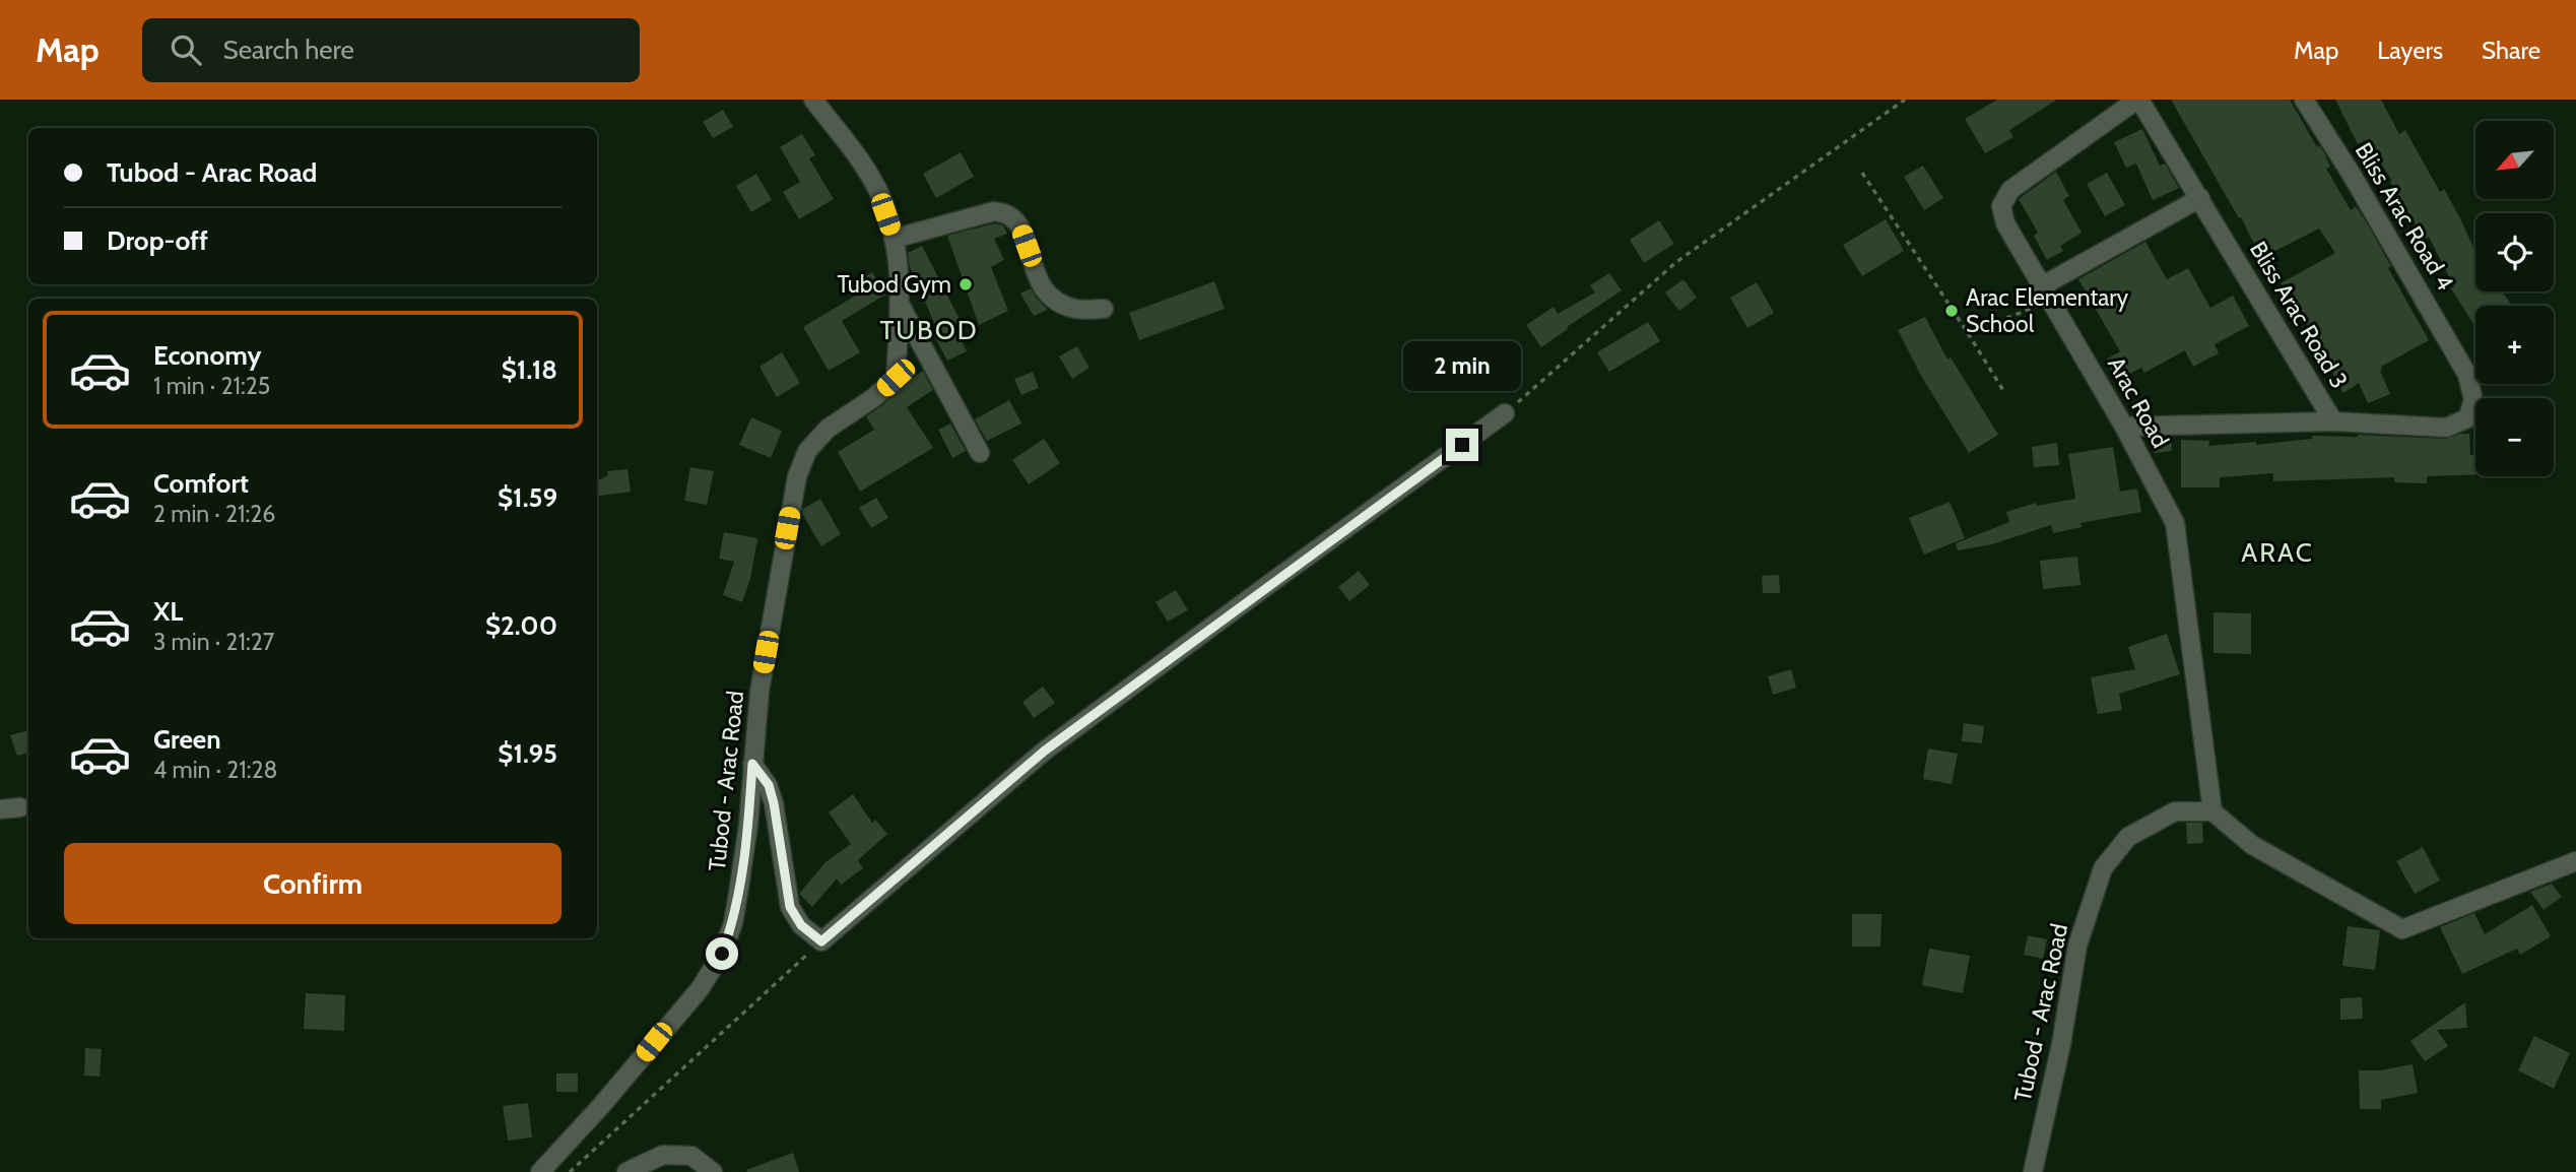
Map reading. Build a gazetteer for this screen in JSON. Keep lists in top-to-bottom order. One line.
{"streets":{"street":["Bliss Arac Road 4","Bliss Arac Road 3","Arac Road","Tubod - Arac Road"]},"crossings":[["Bliss Arac Road 4","Bliss Arac Road 3"],["Bliss Arac Road 3","Arac Road"],["Arac Road","Tubod - Arac Road"]],"districts":["TUBOD","ARAC"],"places":["Tubod Gym","Arac Elementary School"],"north":"bottom left","page":{"header":"Map","search":"Search here","nav":["Map","Layers","Share"],"map_buttons":["+","−"],"banner":["Tubod - Arac Road","Drop-off"],"list":[{"name":"Economy","note":"1 min · 21:25","value":"$1.18"},{"name":"Comfort","note":"2 min · 21:26","value":"$1.59"},{"name":"XL","note":"3 min · 21:27","value":"$2.00"},{"name":"Green","note":"4 min · 21:28","value":"$1.95"}],"bubble":"2 min","buttons":"Confirm"}}
